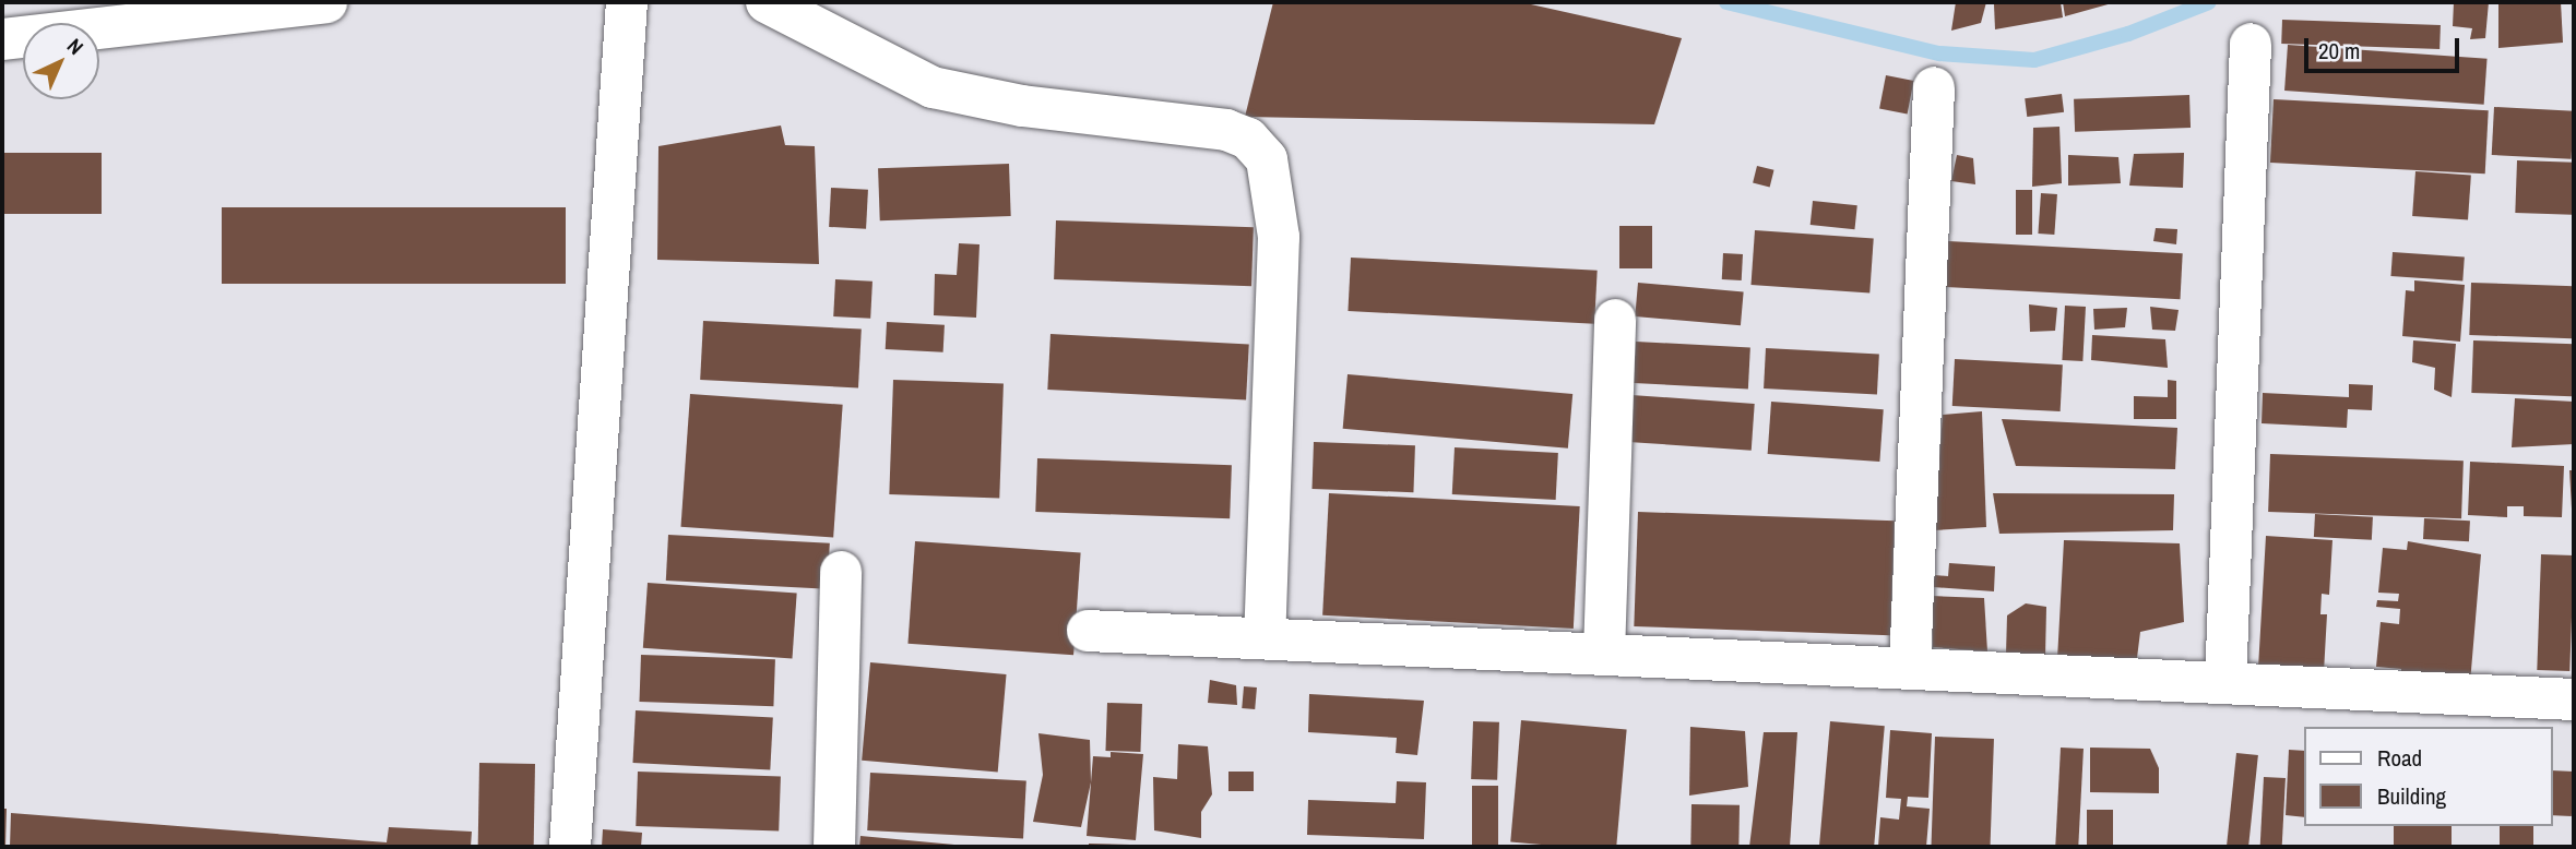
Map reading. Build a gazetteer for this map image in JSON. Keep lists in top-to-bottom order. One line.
{"legend":["Road","Building"],"scale_bar":"20 m","north":"top right"}
